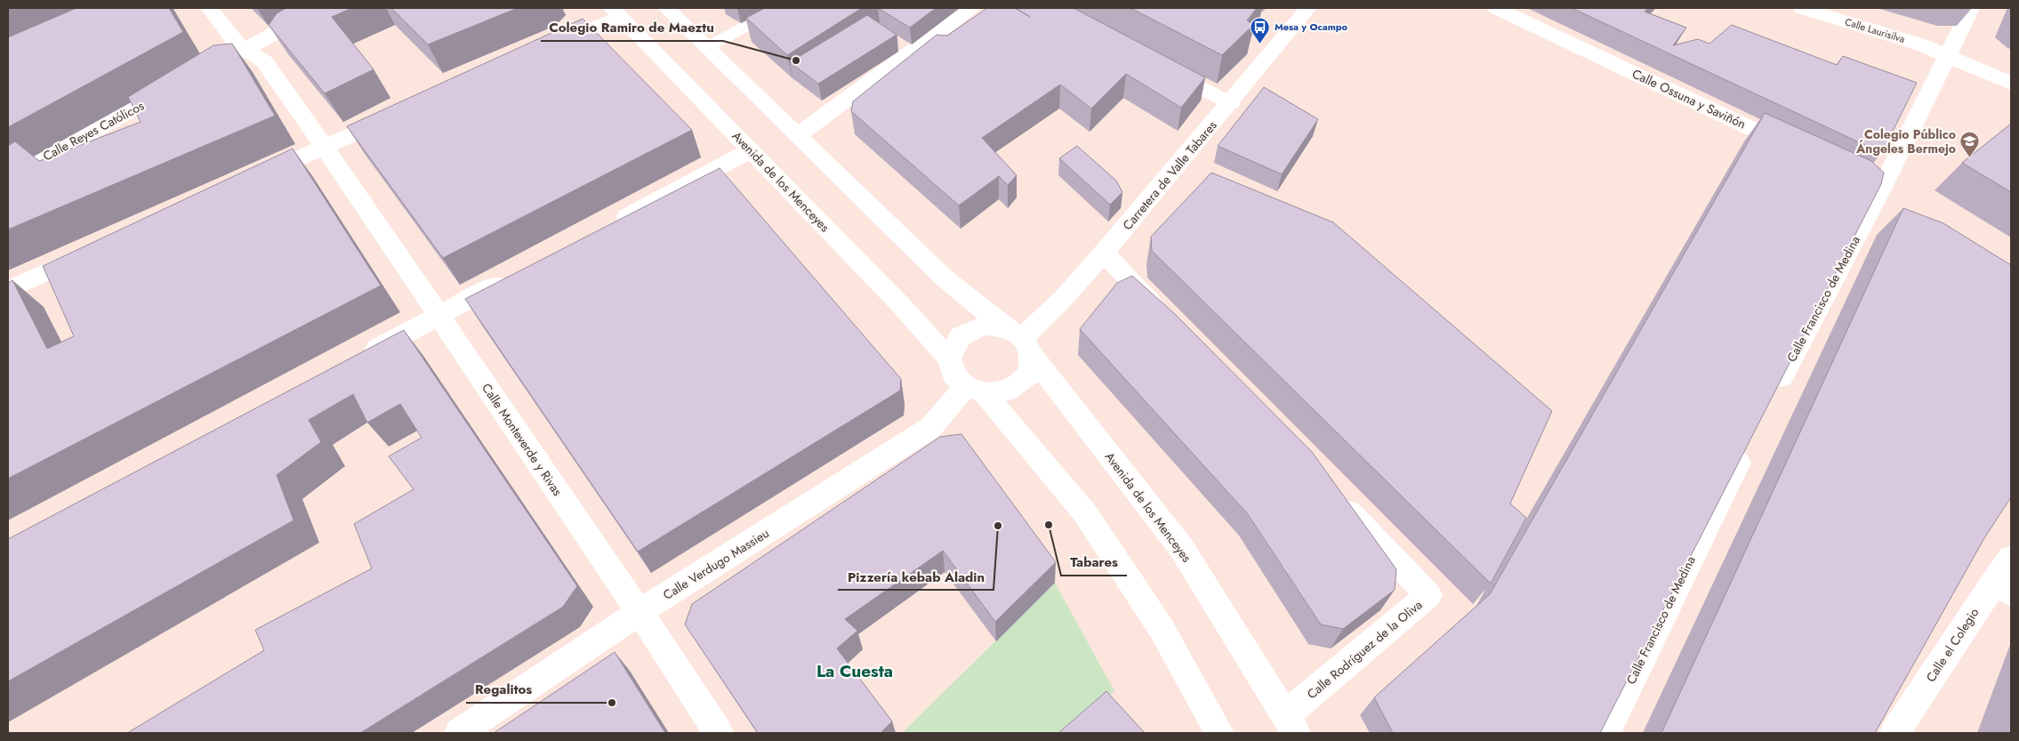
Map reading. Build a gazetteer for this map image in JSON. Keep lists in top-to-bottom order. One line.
{"streets":{"street":["Calle Laurisilva","Calle Ossuna y Saviñón","Calle Reyes Católicos","Carretera de Valle Tabares","Avenida de los Menceyes","Calle Francisco de Medina","Calle Monteverde y Rivas","Calle Verdugo Massieu","Calle el Colegio","Calle Rodríguez de la Oliva"]},"crossings":[["Calle Laurisilva","Calle Francisco de Medina"],["Carretera de Valle Tabares","Avenida de los Menceyes"],["Carretera de Valle Tabares","Calle Verdugo Massieu"],["Avenida de los Menceyes","Calle Verdugo Massieu"],["Avenida de los Menceyes","Calle Rodríguez de la Oliva"],["Calle Monteverde y Rivas","Calle Verdugo Massieu"]],"districts":["La Cuesta"],"places":{"bus stop":["Mesa y Ocampo"],"other":["Colegio Ramiro de Maeztu","Tabares","Pizzería kebab Aladin","Regalitos"],"school or university":["Colegio Público Ángeles Bermejo"]}}
